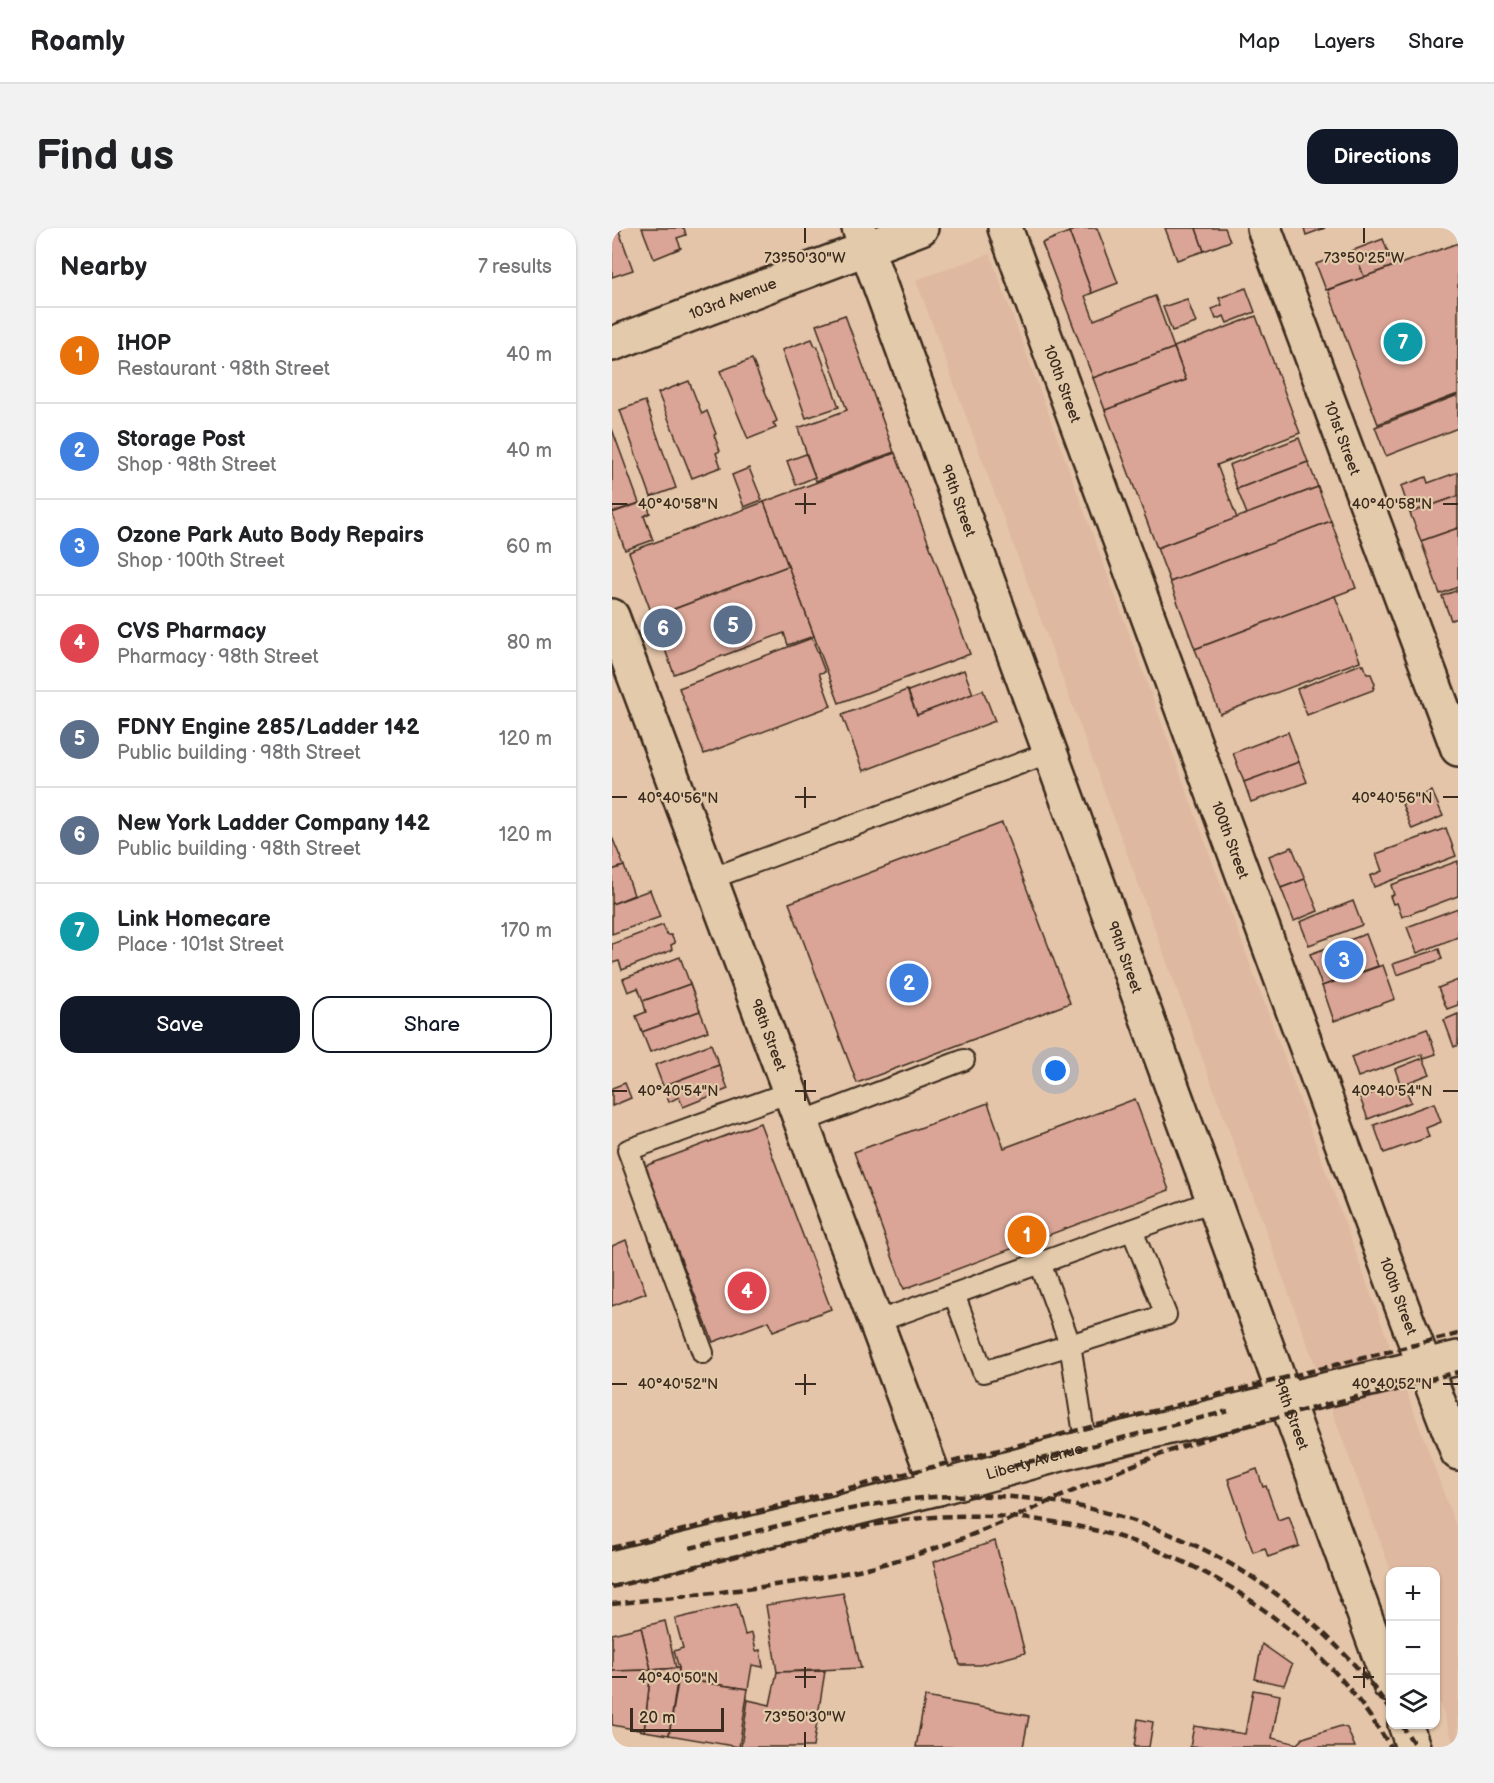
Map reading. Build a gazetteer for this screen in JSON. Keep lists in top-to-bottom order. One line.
{"streets":{"street":["103rd Avenue","100th Street","101st Street","99th Street","98th Street","Liberty Avenue"]},"crossings":[["103rd Avenue","99th Street"],["100th Street","Liberty Avenue"],["99th Street","Liberty Avenue"],["98th Street","Liberty Avenue"]],"scale_bar":"20 m","page":{"header":"Roamly","nav":["Map","Layers","Share"],"buttons":["Directions",["Save","Share"]],"title":"Find us","heading":["Nearby","7 results"],"list":[{"mark":"1","name":"IHOP","note":"Restaurant · 98th Street","value":"40 m"},{"mark":"2","name":"Storage Post","note":"Shop · 98th Street","value":"40 m"},{"mark":"3","name":"Ozone Park Auto Body Repairs","note":"Shop · 100th Street","value":"60 m"},{"mark":"4","name":"CVS Pharmacy","note":"Pharmacy · 98th Street","value":"80 m"},{"mark":"5","name":"FDNY Engine 285/Ladder 142","note":"Public building · 98th Street","value":"120 m"},{"mark":"6","name":"New York Ladder Company 142","note":"Public building · 98th Street","value":"120 m"},{"mark":"7","name":"Link Homecare","note":"Place · 101st Street","value":"170 m"}],"pins":["7","5","6","3","2","1","4"],"map_buttons":["+","−"],"scale":"20 m"},"coordinates":["73°50'30\"W","73°50'25\"W","40°40'58\"N","40°40'56\"N","40°40'54\"N","40°40'52\"N","40°40'50\"N"]}
